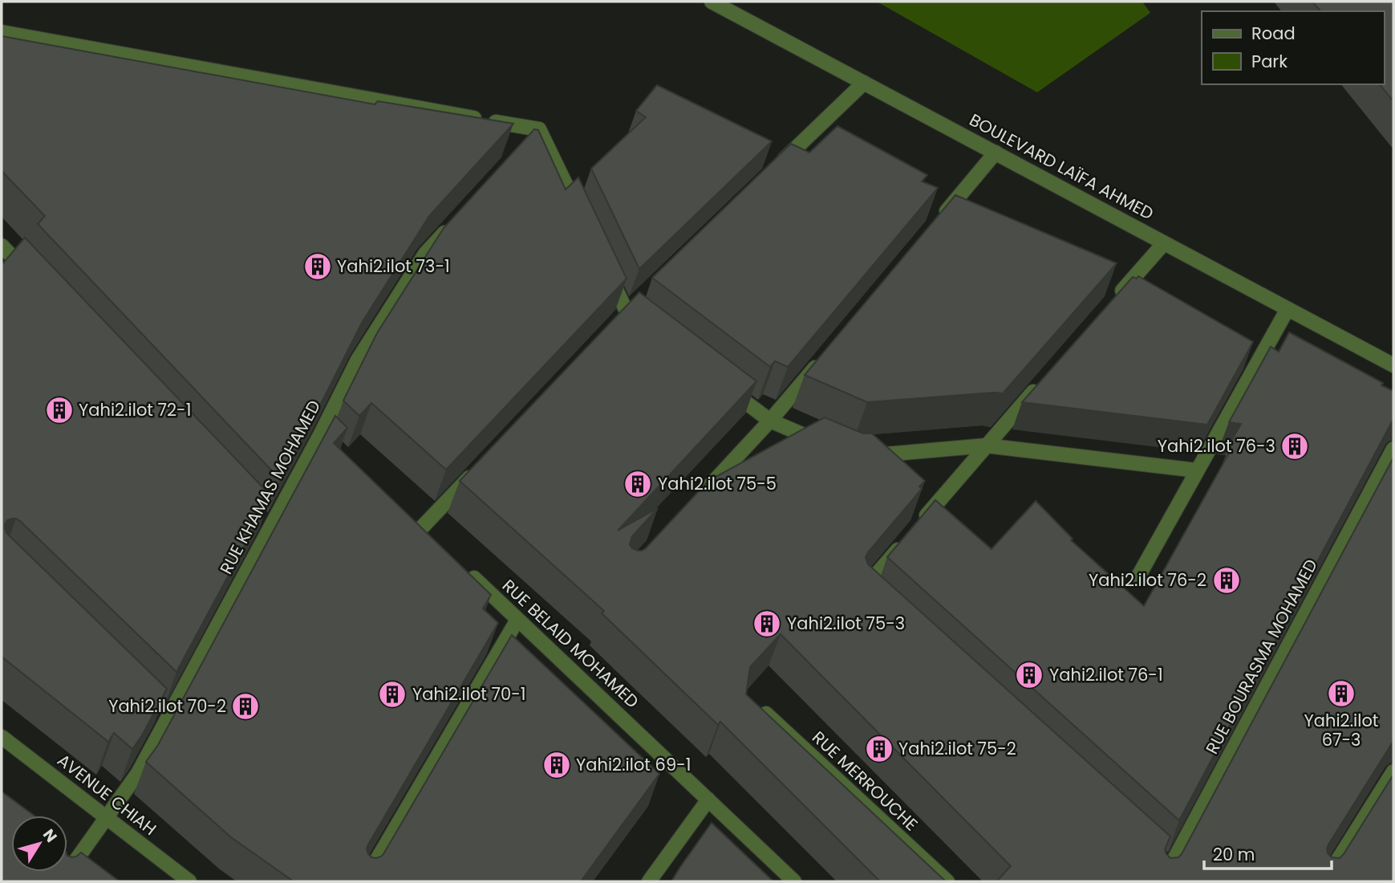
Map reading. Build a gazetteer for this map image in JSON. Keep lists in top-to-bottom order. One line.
{"streets":{"street":["BOULEVARD LAÏFA AHMED","RUE KHAMAS MOHAMED","RUE BELAID MOHAMED","RUE BOURASMA MOHAMED","RUE MERROUCHE","AVENUE CHIAH"]},"crossings":[["RUE KHAMAS MOHAMED","AVENUE CHIAH"]],"places":{"building":["Yahi2.ilot 73-1","Yahi2.ilot 72-1","Yahi2.ilot 76-3","Yahi2.ilot 75-5","Yahi2.ilot 76-2","Yahi2.ilot 75-3","Yahi2.ilot 76-1","Yahi2.ilot 67-3","Yahi2.ilot 70-1","Yahi2.ilot 70-2","Yahi2.ilot 75-2","Yahi2.ilot 69-1"]},"legend":["Road","Park"],"scale_bar":"20 m","north":"top right"}
